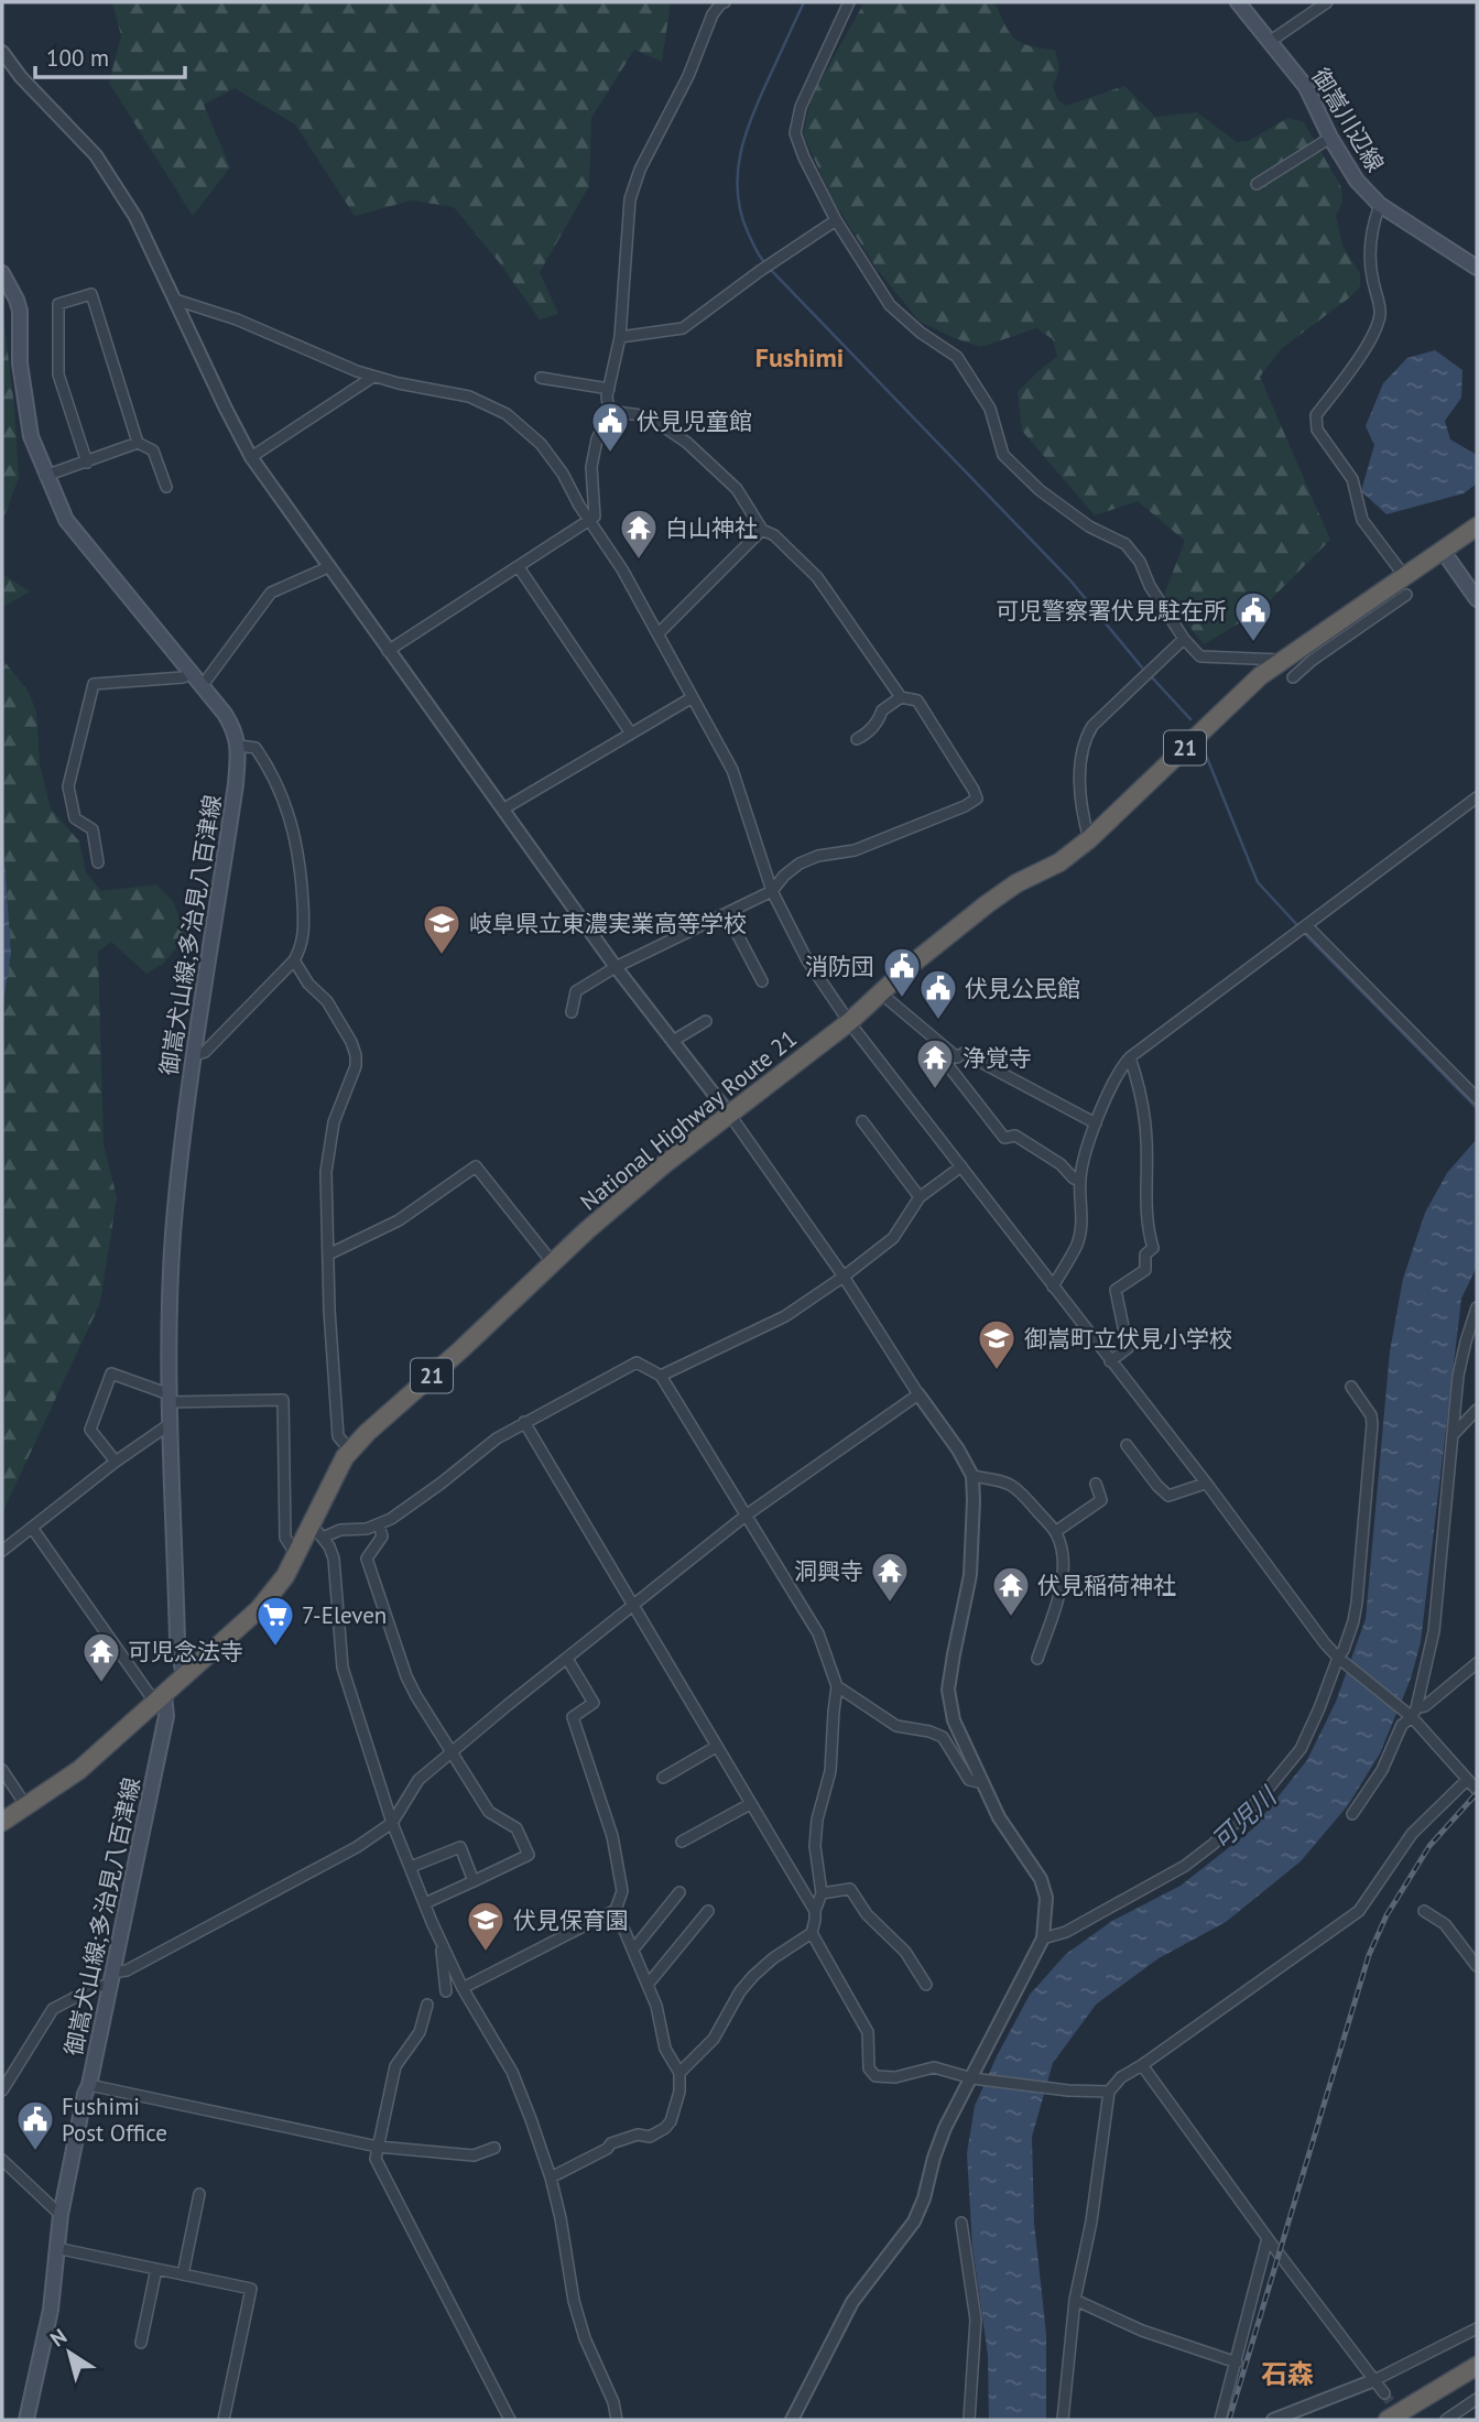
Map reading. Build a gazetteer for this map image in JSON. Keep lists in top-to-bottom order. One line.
{"streets":{"highway":["21","National Highway Route 21"],"main road":["御嵩川辺線","御嵩犬山線;多治見八百津線"]},"crossings":[["御嵩犬山線;多治見八百津線","National Highway Route 21"]],"districts":["Fushimi","石森"],"water":["可児川"],"places":{"public building":["伏見児童館","可児警察署伏見駐在所","消防団","伏見公民館","Fushimi Post Office"],"temple":["白山神社","浄覚寺","洞興寺","伏見稲荷神社","可児念法寺"],"school or university":["岐阜県立東濃実業高等学校","御嵩町立伏見小学校","伏見保育園"],"supermarket":["7-Eleven"]},"scale_bar":"100 m","north":"top left"}
